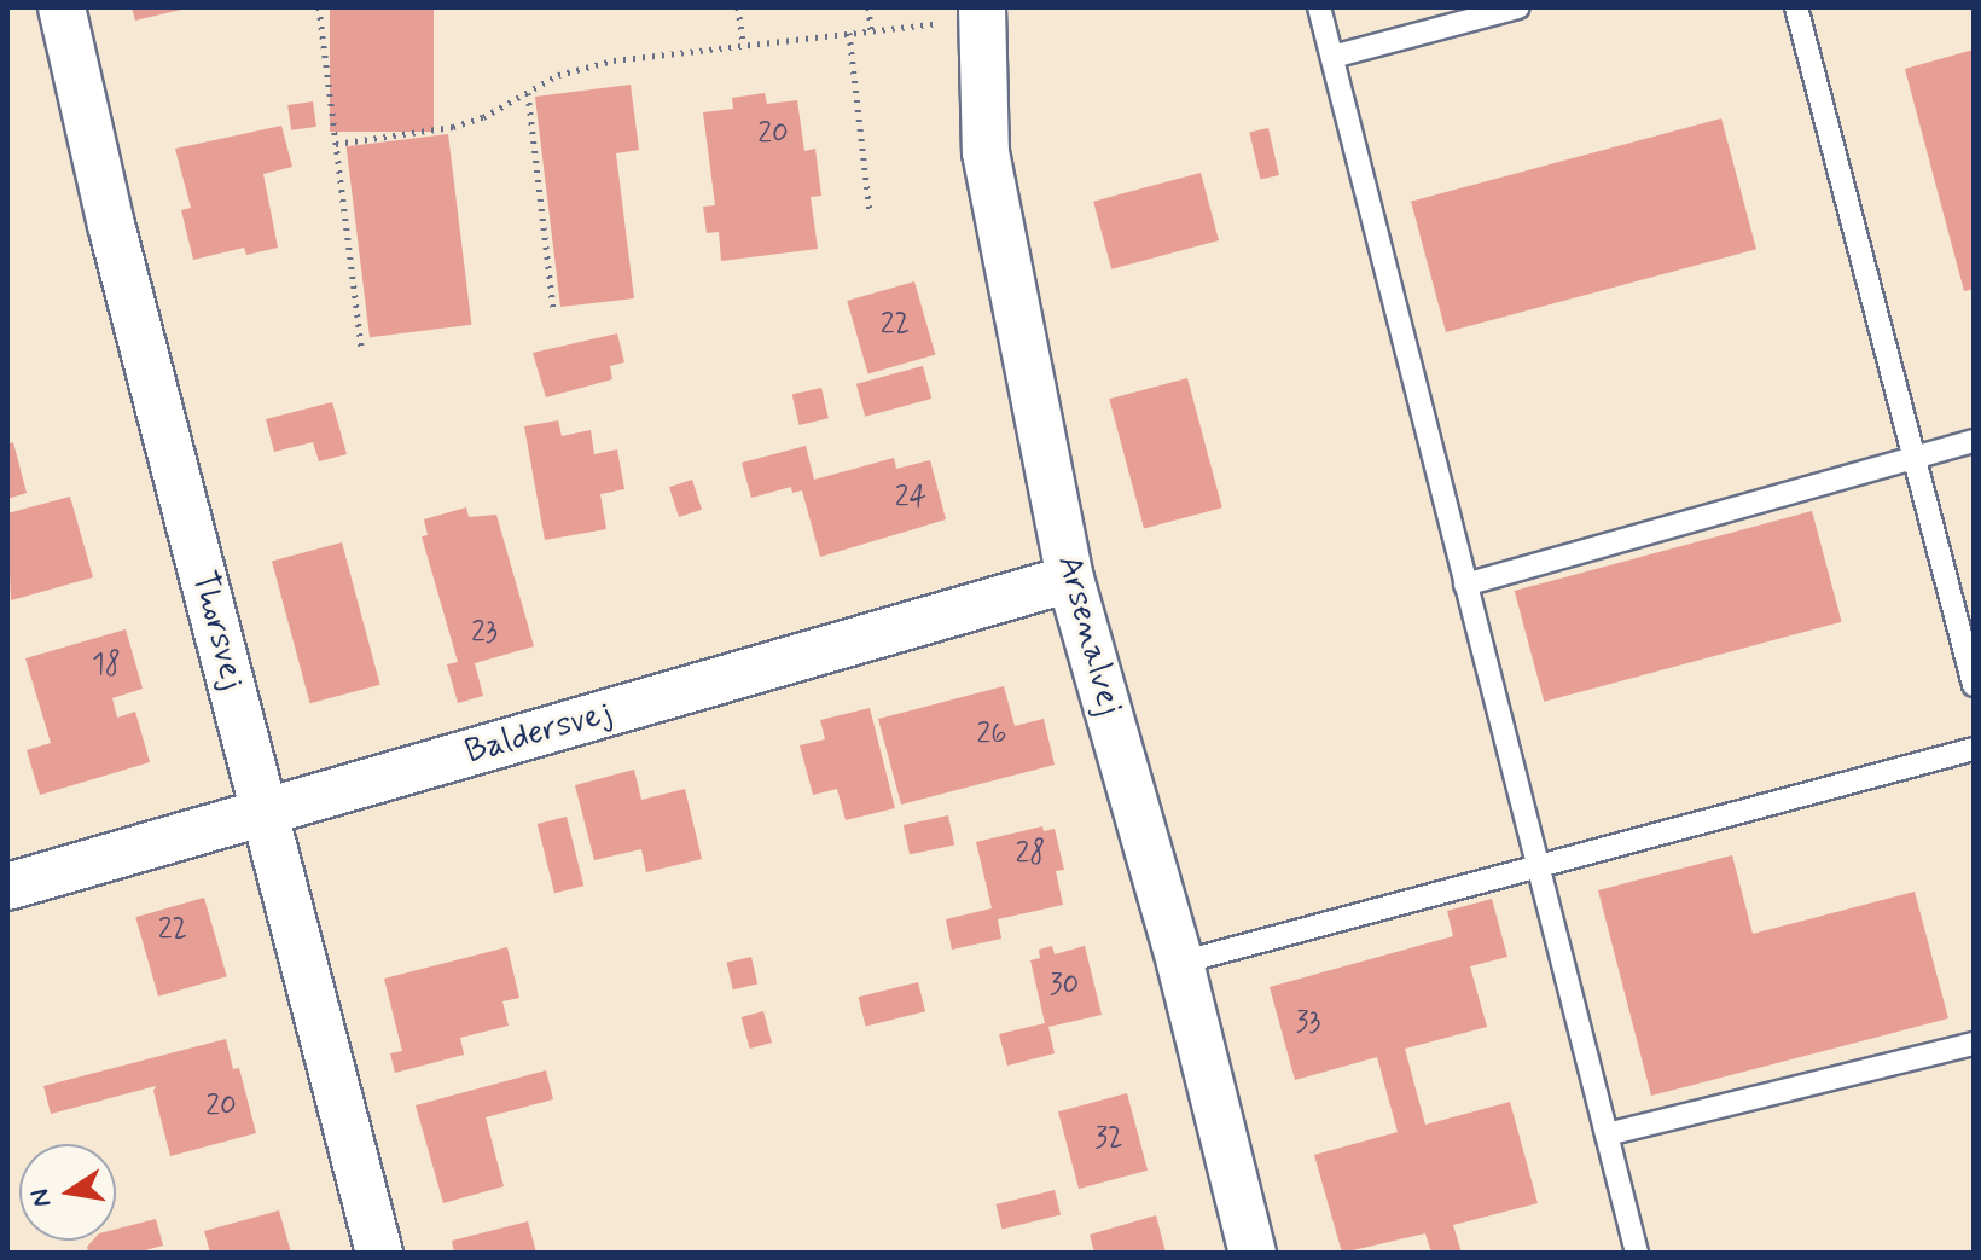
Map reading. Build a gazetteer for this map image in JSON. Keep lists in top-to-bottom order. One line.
{"streets":{"street":["Thorsvej","Arsenalvej","Baldersvej"]},"crossings":[["Thorsvej","Baldersvej"],["Arsenalvej","Baldersvej"]],"house_numbers":["20","22","24","23","18","26","28","22","30","33","20","32"],"north":"left"}
